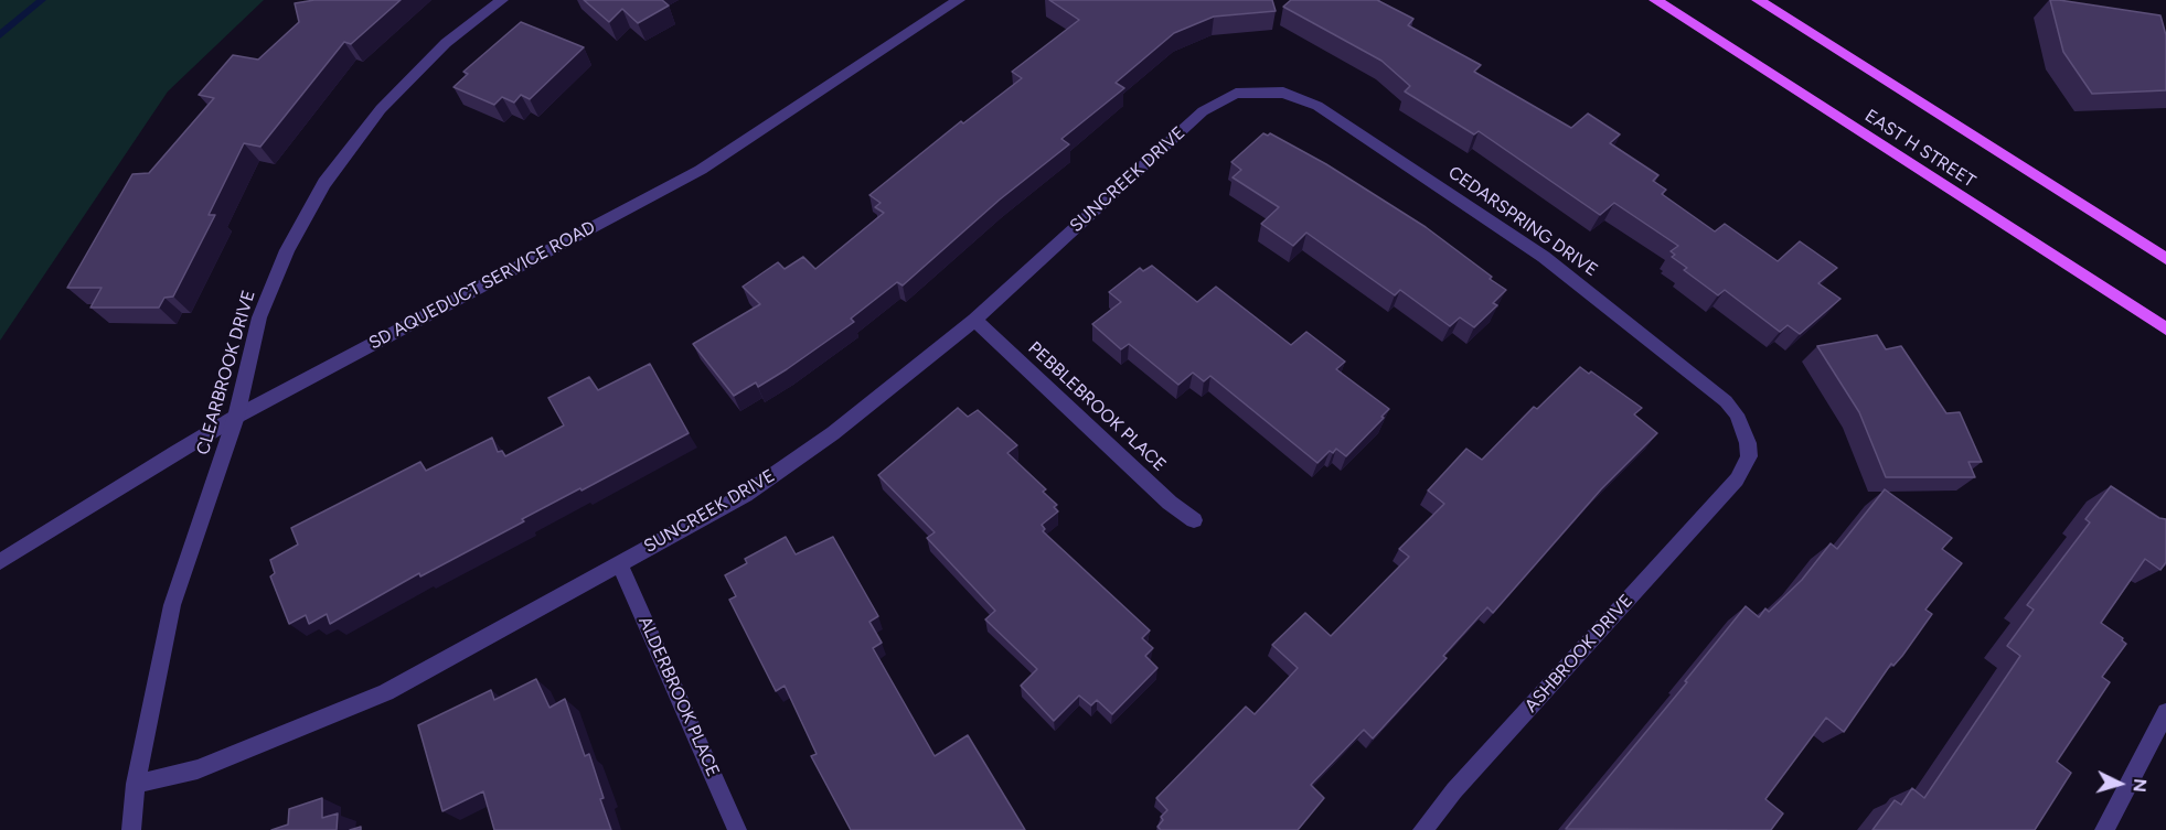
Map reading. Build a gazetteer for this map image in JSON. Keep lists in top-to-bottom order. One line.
{"streets":{"main road":["EAST H STREET"],"street":["SUNCREEK DRIVE","CEDARSPRING DRIVE","SD AQUEDUCT SERVICE ROAD","CLEARBROOK DRIVE","PEBBLEBROOK PLACE","ASHBROOK DRIVE","ALDERBROOK PLACE"]},"crossings":[["SUNCREEK DRIVE","CEDARSPRING DRIVE"],["SUNCREEK DRIVE","CLEARBROOK DRIVE"],["SUNCREEK DRIVE","PEBBLEBROOK PLACE"],["SUNCREEK DRIVE","ALDERBROOK PLACE"],["CEDARSPRING DRIVE","ASHBROOK DRIVE"],["SD AQUEDUCT SERVICE ROAD","CLEARBROOK DRIVE"]],"north":"right"}
